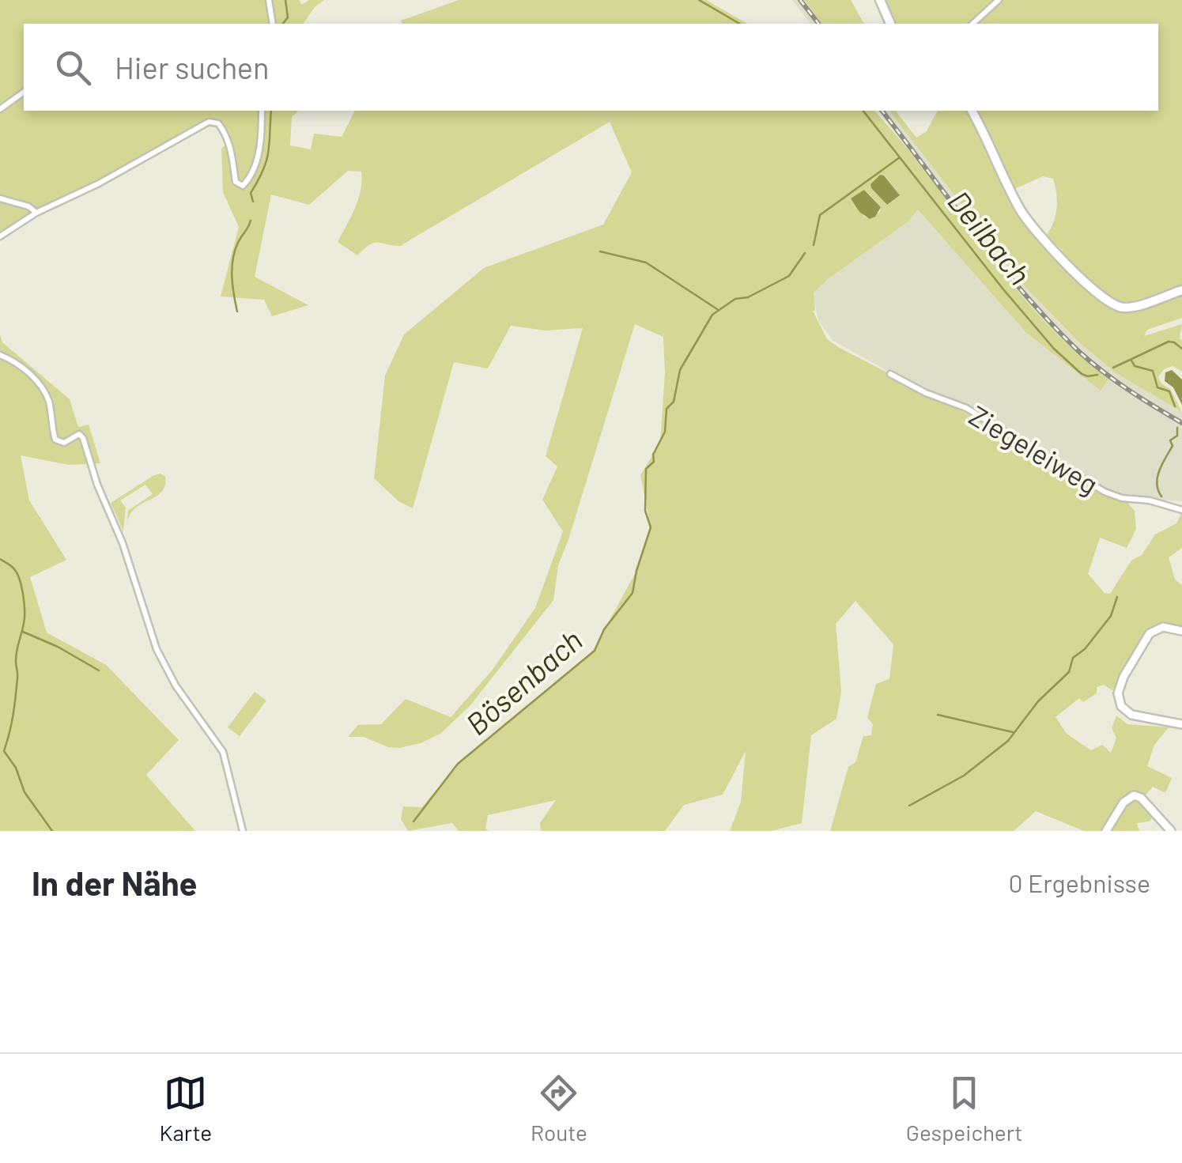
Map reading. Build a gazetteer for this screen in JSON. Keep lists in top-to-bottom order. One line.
{"streets":{"street":["Ziegeleiweg"]},"water":["Deilbach","Bösenbach"],"page":{"search":"Hier suchen","heading":["In der Nähe","0 Ergebnisse"],"nav":["Karte","Route","Gespeichert"]}}
